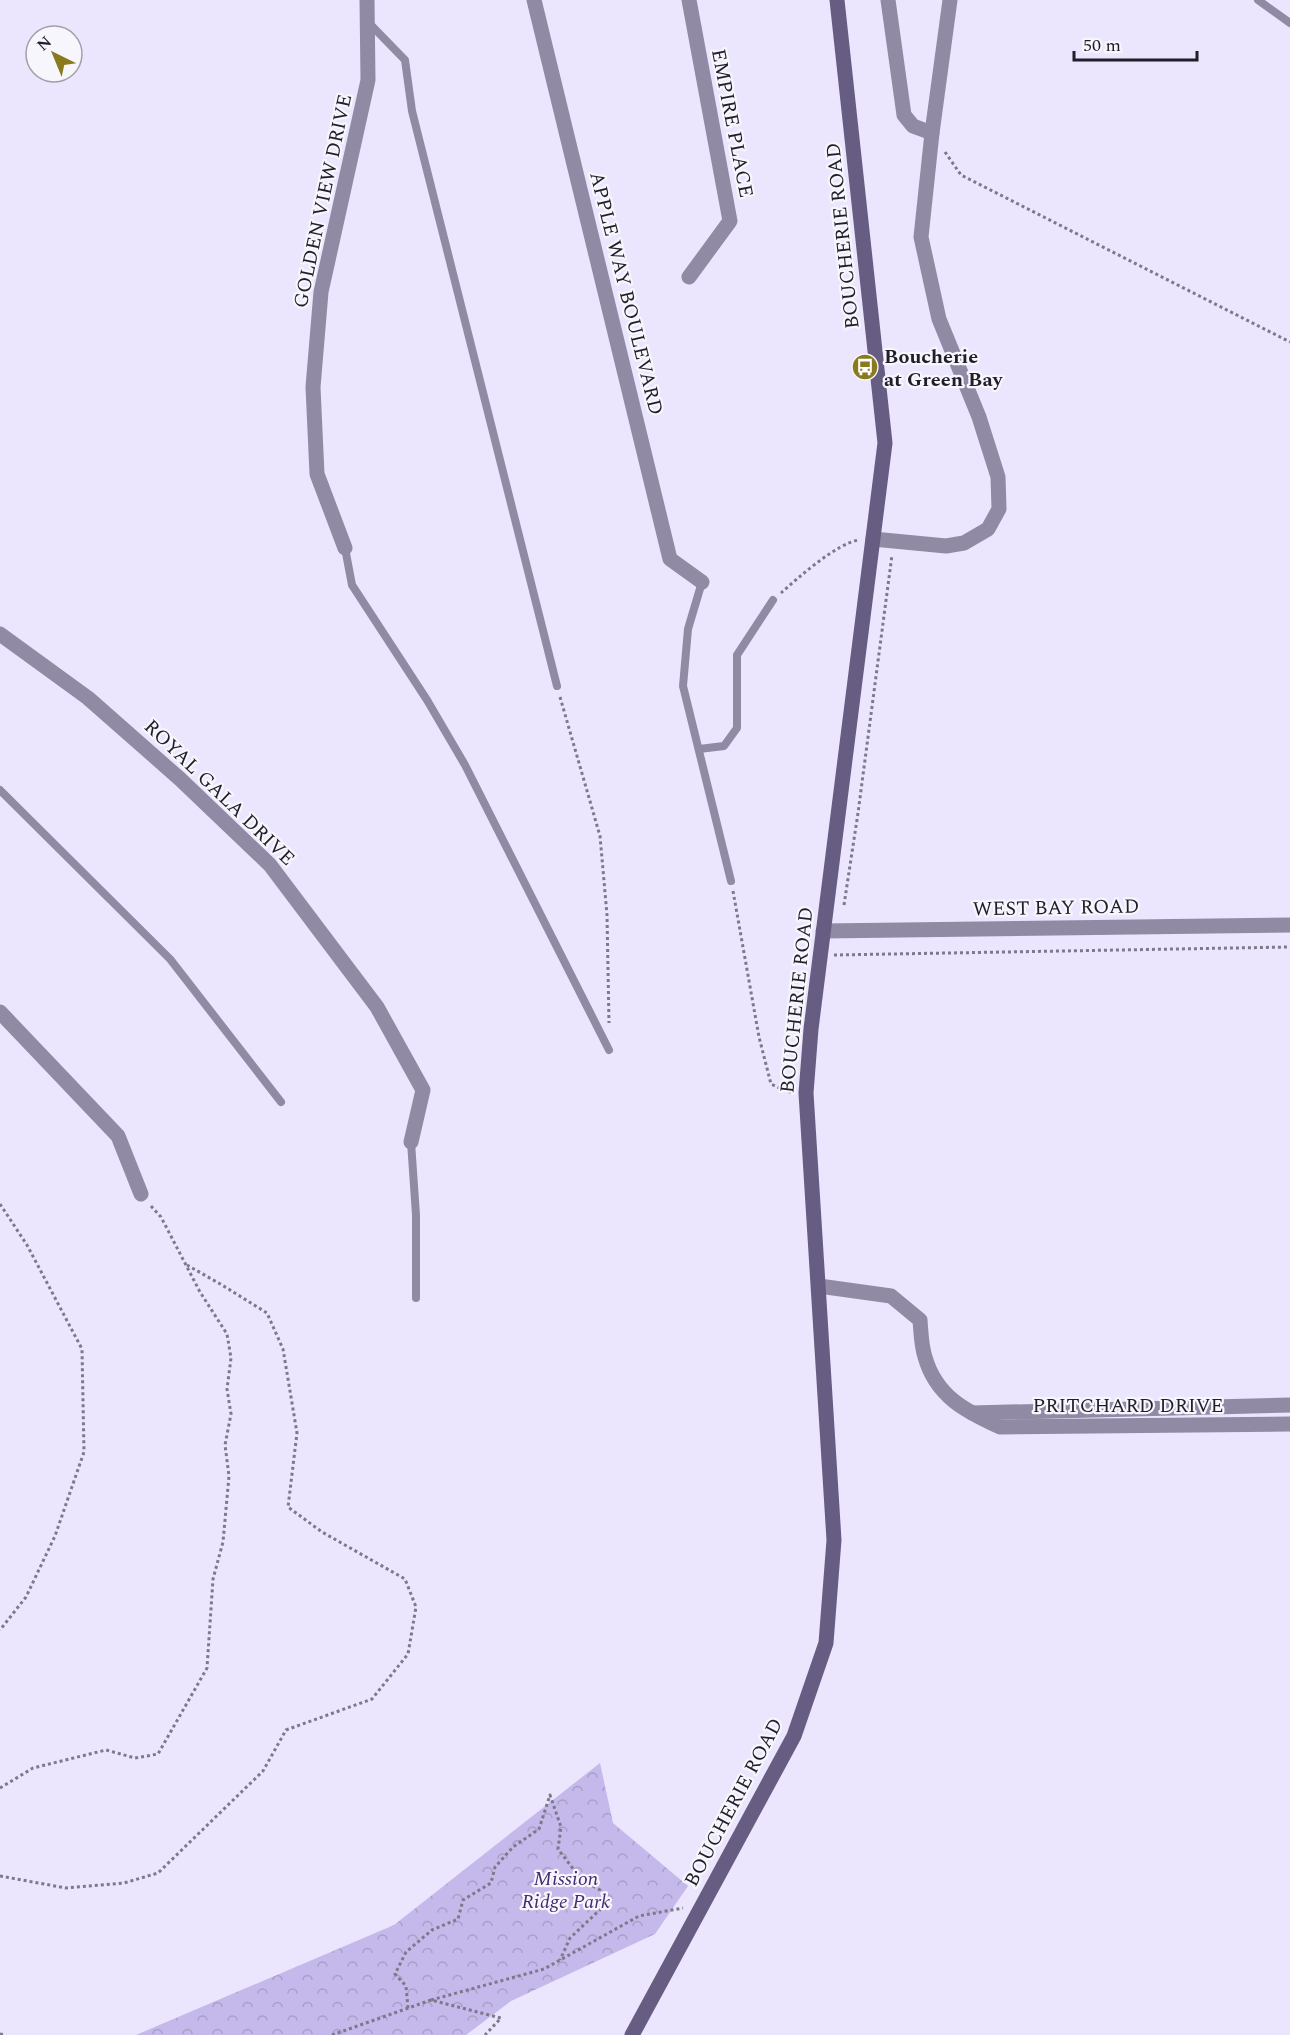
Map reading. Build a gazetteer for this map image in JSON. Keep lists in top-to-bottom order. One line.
{"streets":{"main road":["BOUCHERIE ROAD"],"street":["EMPIRE PLACE","GOLDEN VIEW DRIVE","APPLE WAY BOULEVARD","ROYAL GALA DRIVE","WEST BAY ROAD","PRITCHARD DRIVE"]},"crossings":[["BOUCHERIE ROAD","WEST BAY ROAD"],["BOUCHERIE ROAD","PRITCHARD DRIVE"]],"parks":["Mission Ridge Park"],"places":{"bus stop":["Boucherie at Green Bay"]},"scale_bar":"50 m","north":"top left"}
